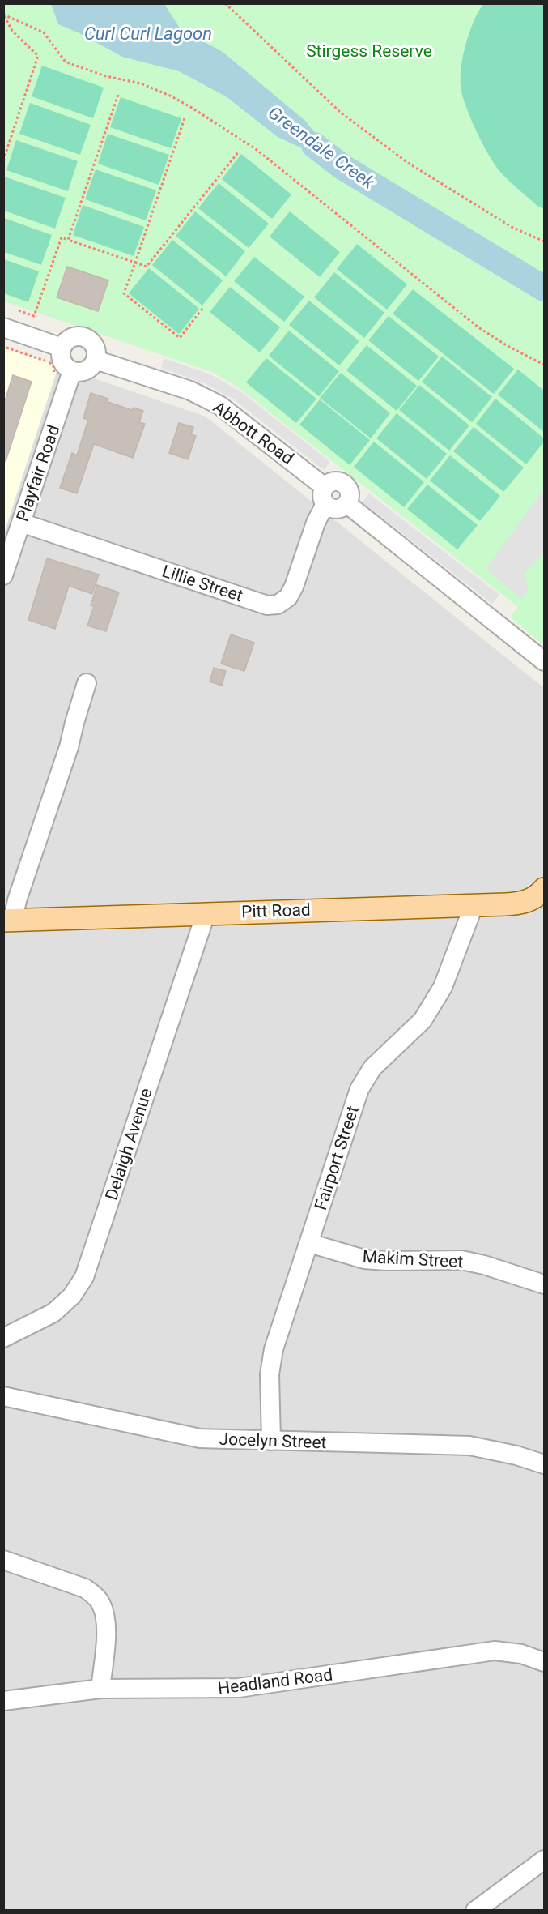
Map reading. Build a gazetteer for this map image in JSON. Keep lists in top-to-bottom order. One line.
{"streets":{"main road":["Pitt Road"],"street":["Abbott Road","Playfair Road","Lillie Street","Delaigh Avenue","Fairport Street","Makim Street","Jocelyn Street","Headland Road"]},"crossings":[["Abbott Road","Playfair Road"],["Abbott Road","Lillie Street"],["Playfair Road","Lillie Street"],["Pitt Road","Delaigh Avenue"],["Pitt Road","Fairport Street"],["Fairport Street","Makim Street"],["Fairport Street","Jocelyn Street"]],"water":["Curl Curl Lagoon","Greendale Creek"],"parks":["Stirgess Reserve"]}
